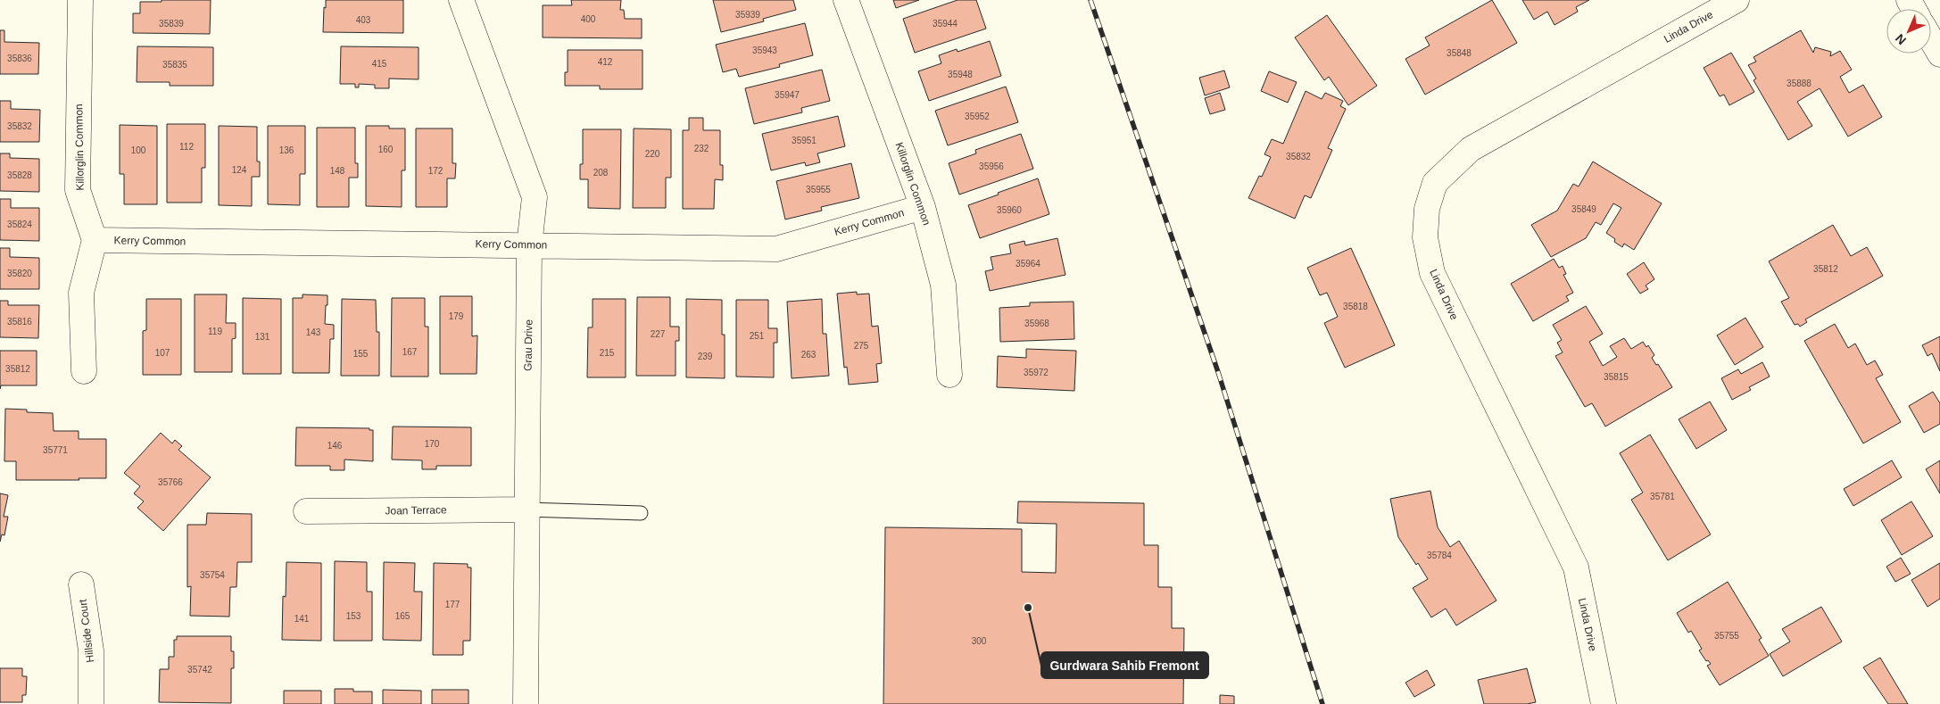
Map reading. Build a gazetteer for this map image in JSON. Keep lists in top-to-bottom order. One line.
{"streets":{"street":["Linda Drive","Killorglin Common","Kerry Common","Grau Drive","Joan Terrace","Hillside Court"]},"crossings":[["Killorglin Common","Kerry Common"],["Kerry Common","Grau Drive"],["Grau Drive","Joan Terrace"]],"places":["Gurdwara Sahib Fremont"],"house_numbers":["35939","400","403","35839","35944","35943","35848","35836","412","415","35835","35948","35888","35947","35952","35832","35951","112","232","160","100","136","220","35832","35956","124","148","172","208","35828","35955","35849","35960","35824","35964","35812","35820","35818","179","35816","35968","119","143","227","251","131","275","167","107","215","155","263","239","35812","35972","35815","170","146","35771","35766","35781","35784","35754","177","153","165","141","35755","300","35742"],"north":"bottom left"}
